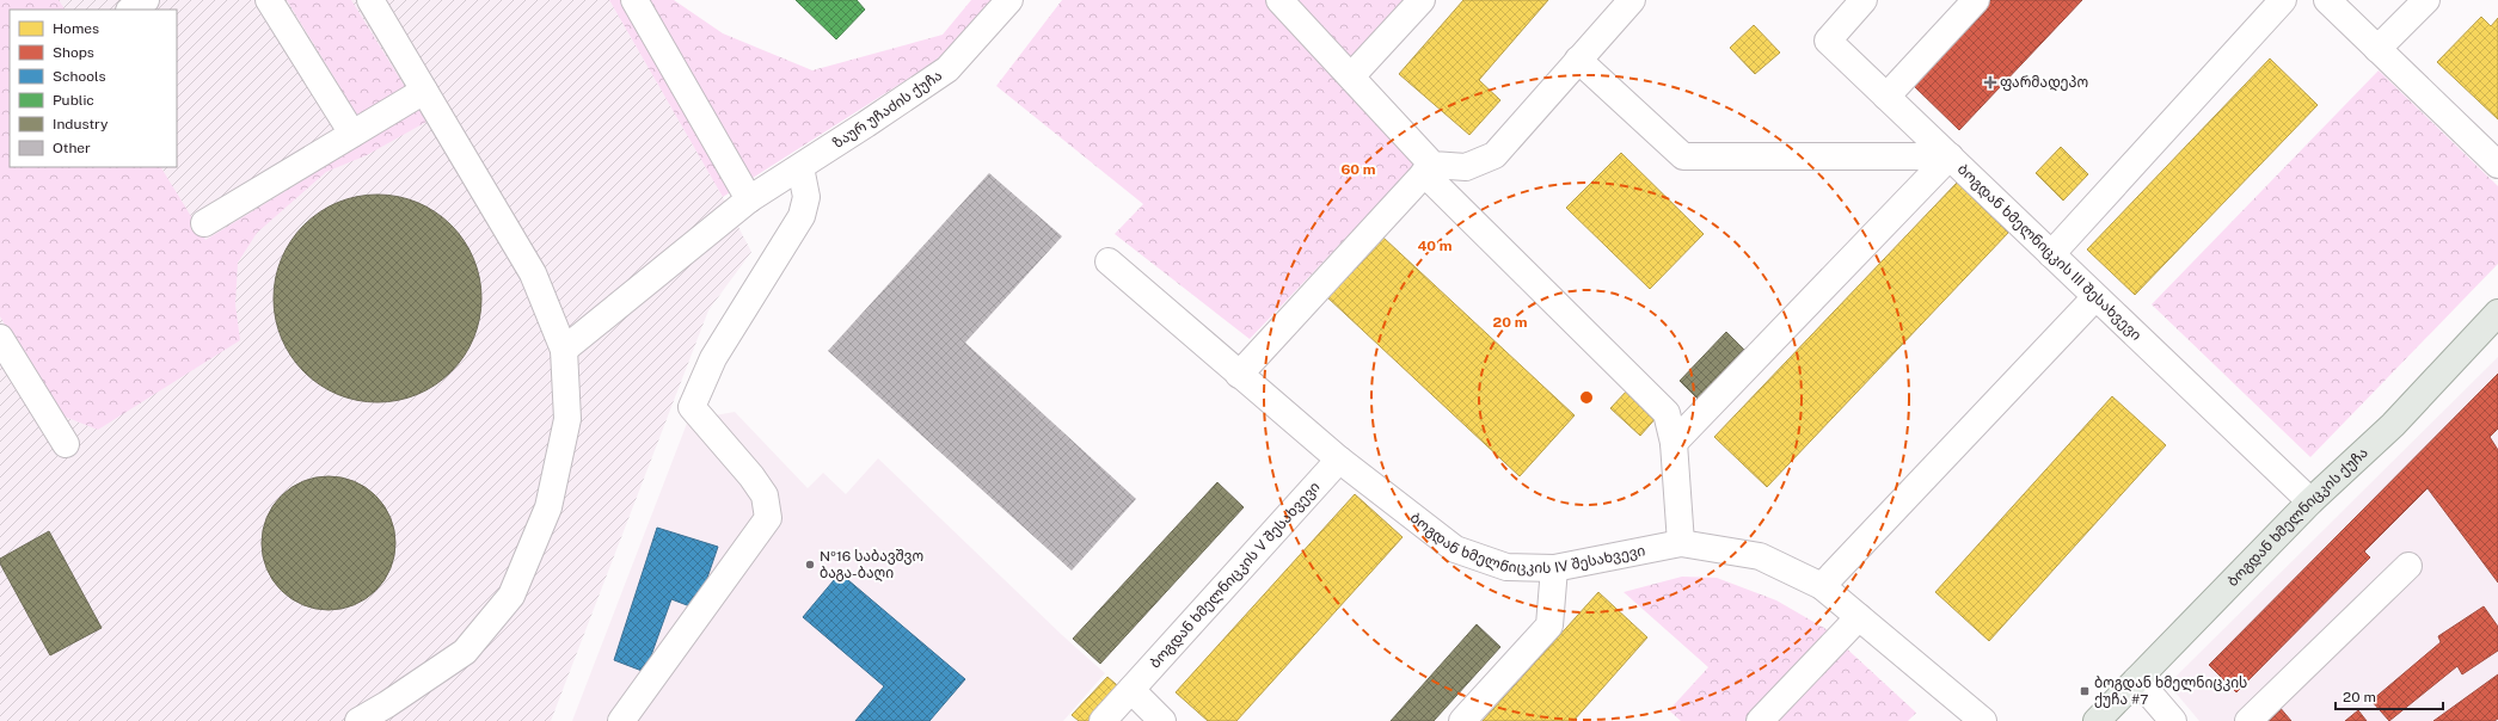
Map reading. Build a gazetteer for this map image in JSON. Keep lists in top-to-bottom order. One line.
{"streets":{"main road":["ბოგდან ხმელნიცკის ქუჩა"],"street":["ზაურ უჩაძის ქუჩა","ბოგდან ხმელნიცკის III შესახვევი","ბოგდან ხმელნიცკის IV შესახვევი","ბოგდან ხმელნიცკის V შესახვევი"]},"crossings":[["ბოგდან ხმელნიცკის III შესახვევი","ბოგდან ხმელნიცკის ქუჩა"],["ბოგდან ხმელნიცკის IV შესახვევი","ბოგდან ხმელნიცკის V შესახვევი"]],"places":{"health":["ფარმადეპო"],"other":["№16 საბავშვო ბაგა-ბაღი"],"transit":["ბოგდან ხმელნიცკის ქუჩა #7"]},"legend":["Homes","Shops","Schools","Public","Industry","Other"],"scale_bar":"20 m","rings":["60 m","40 m","20 m"]}
